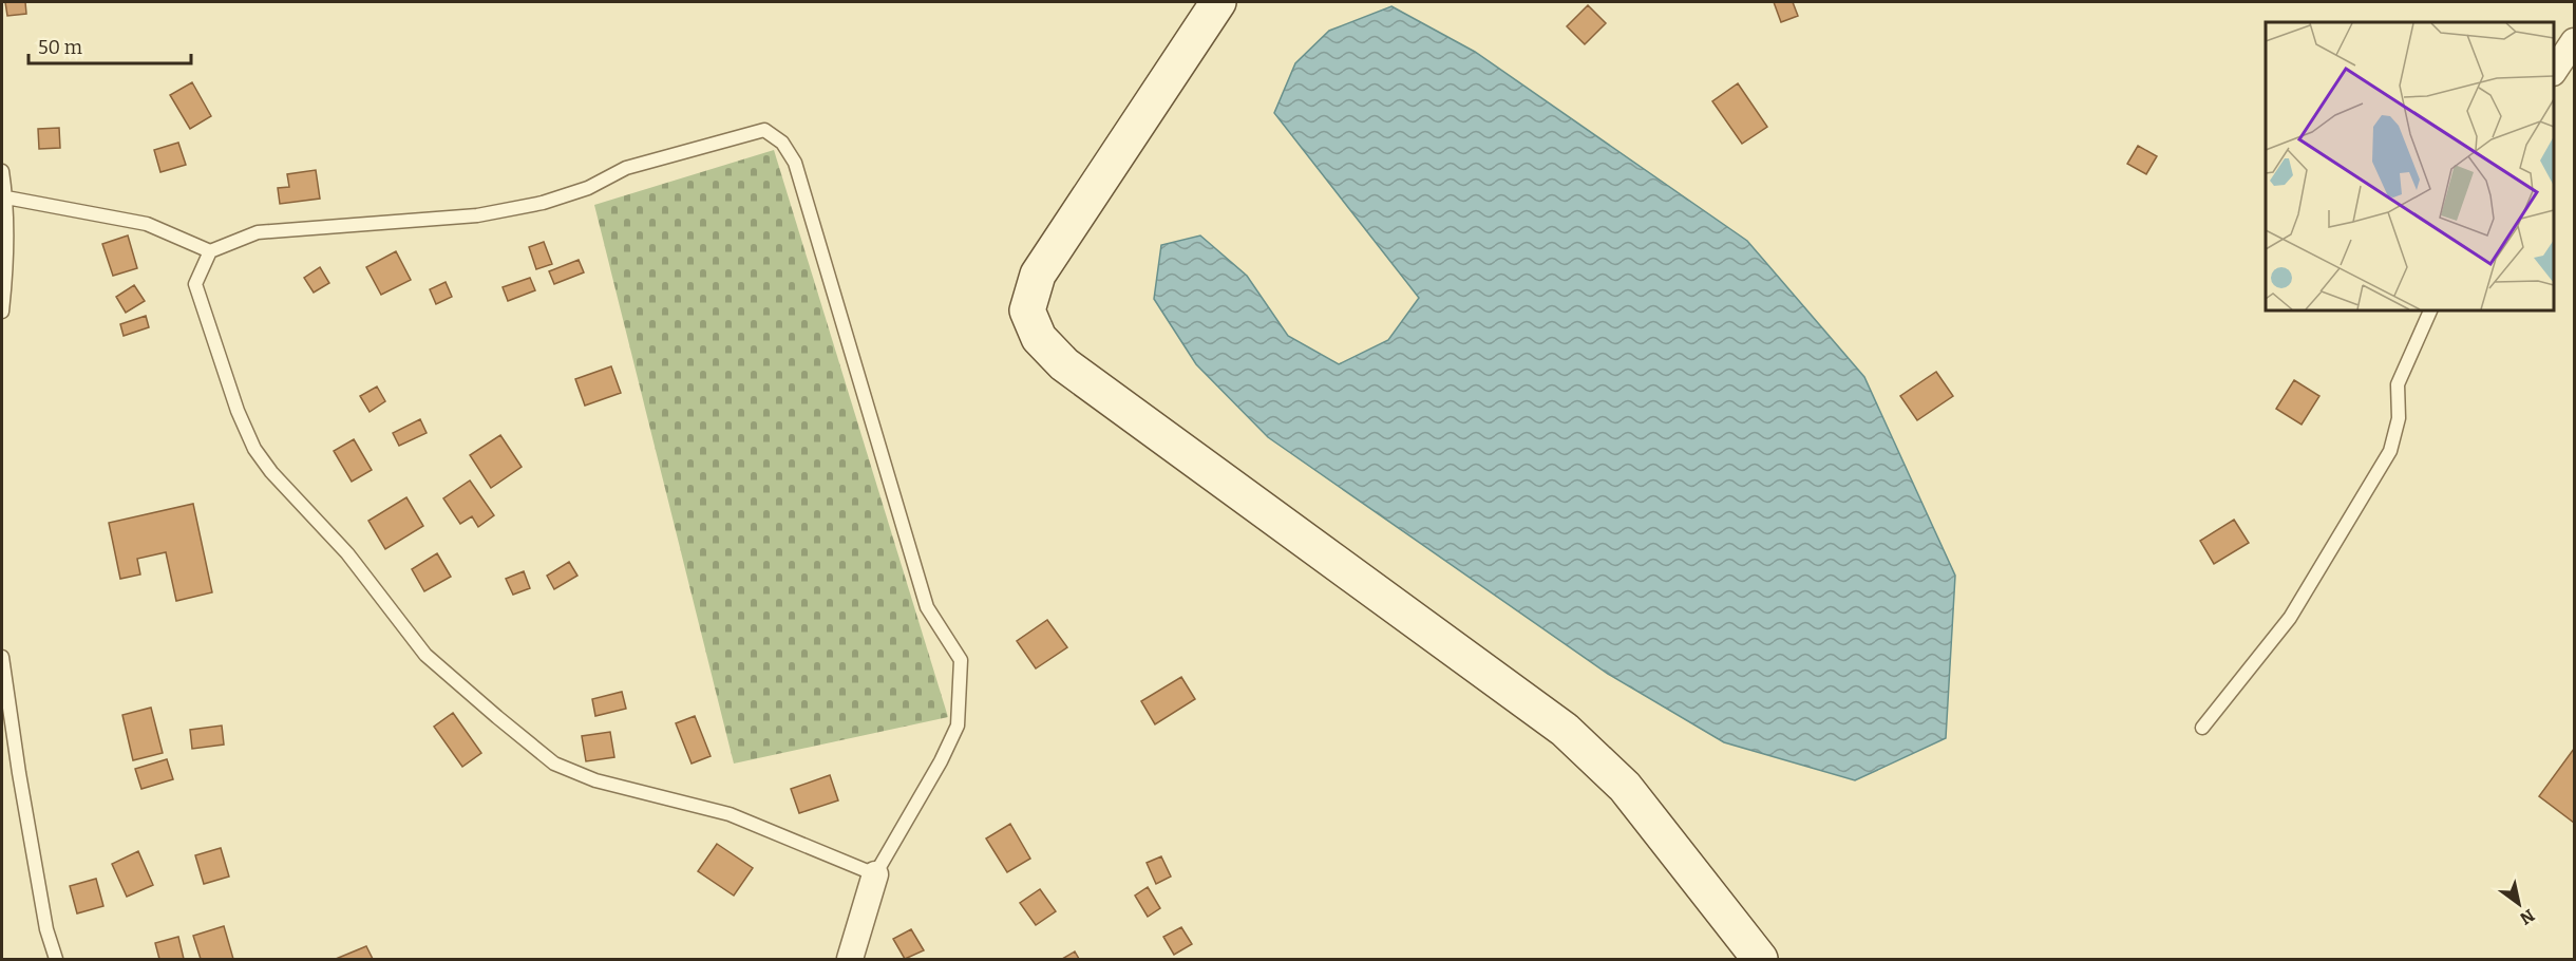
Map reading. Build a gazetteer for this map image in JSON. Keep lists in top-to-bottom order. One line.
{"scale_bar":"50 m","north":"bottom right"}
